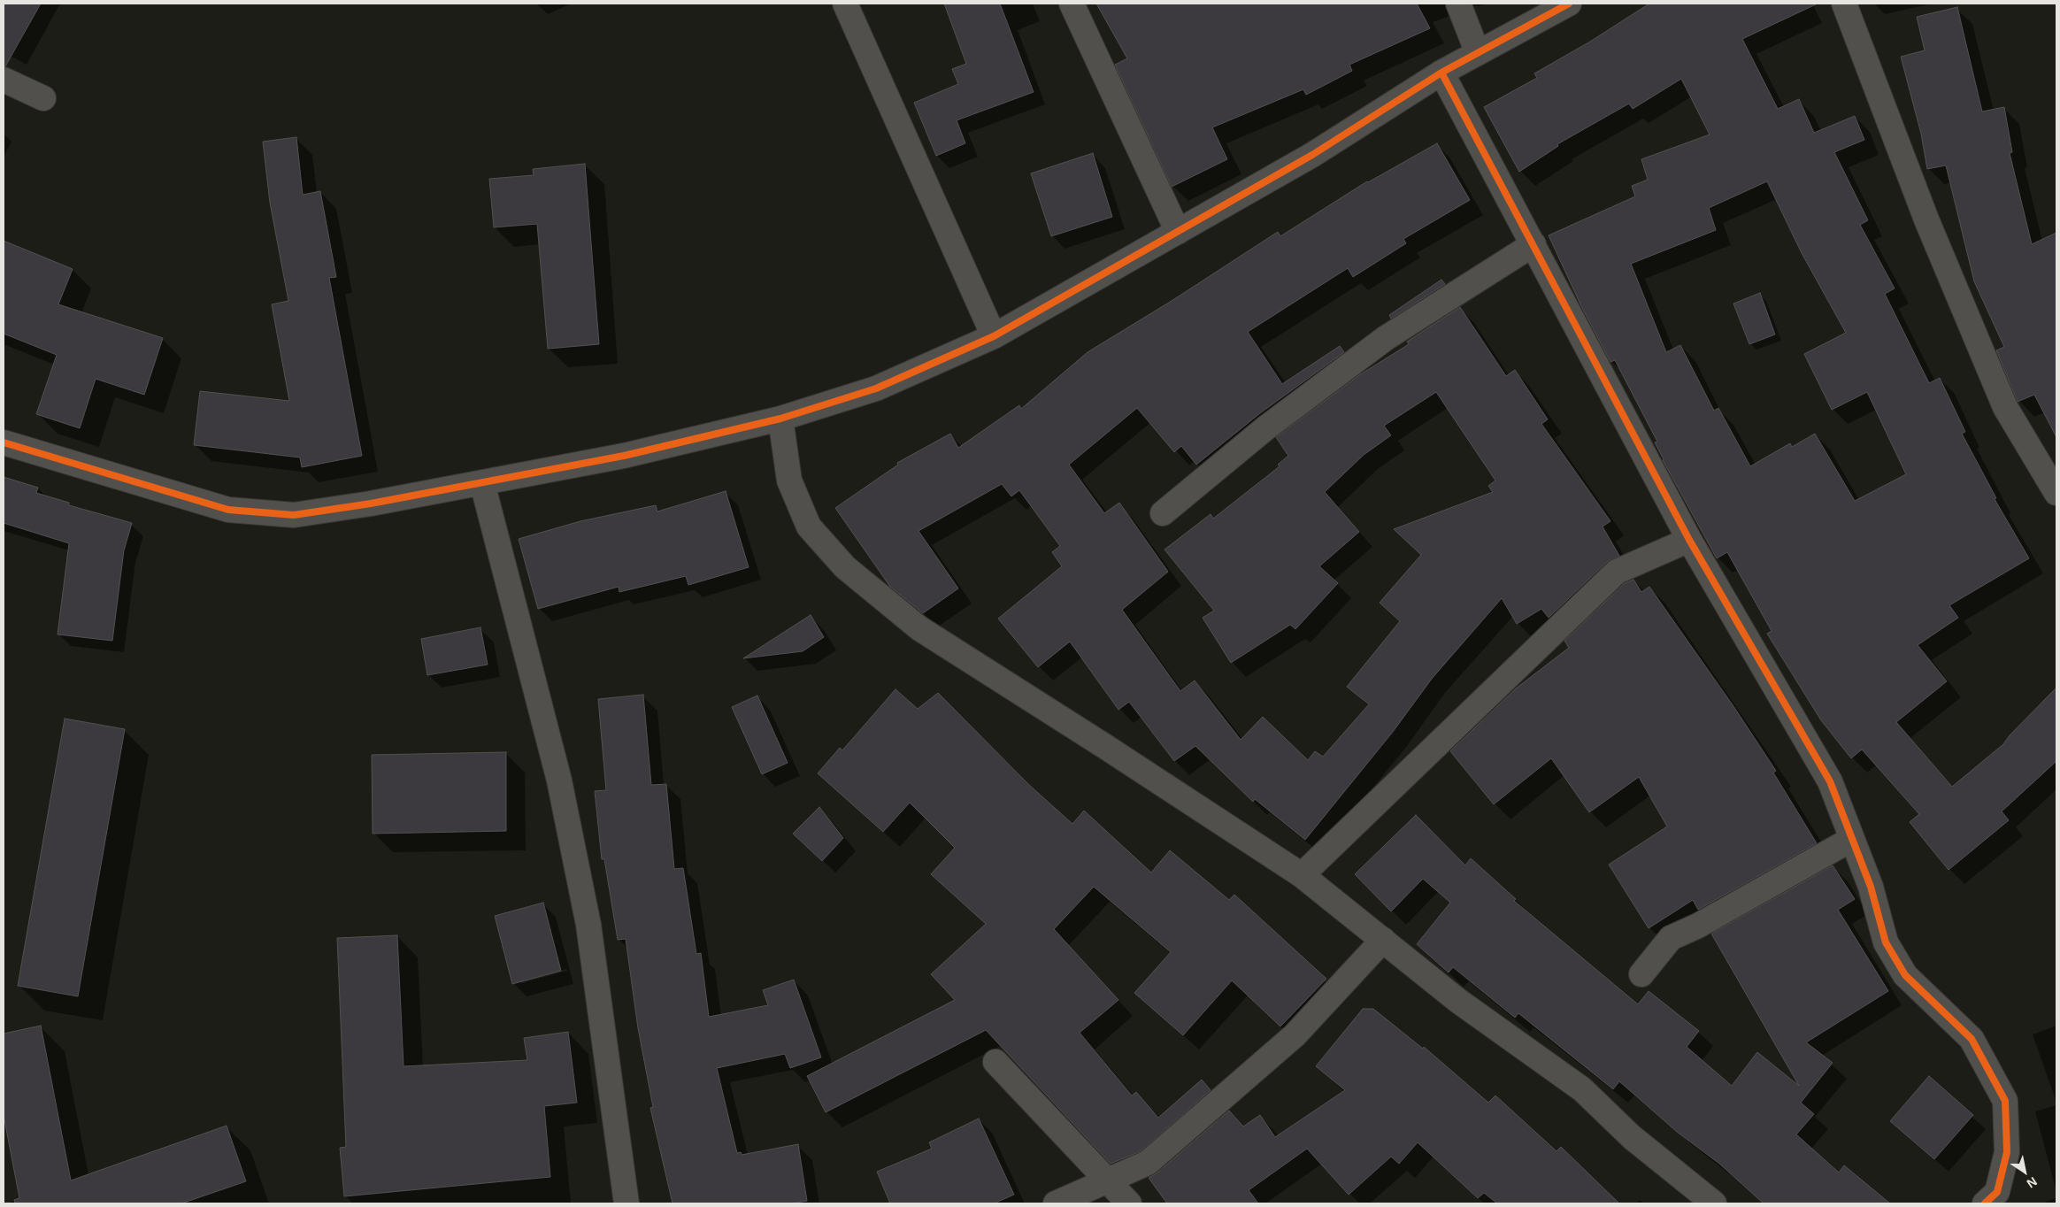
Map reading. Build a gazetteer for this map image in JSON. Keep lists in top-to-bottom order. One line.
{"north":"bottom right"}
